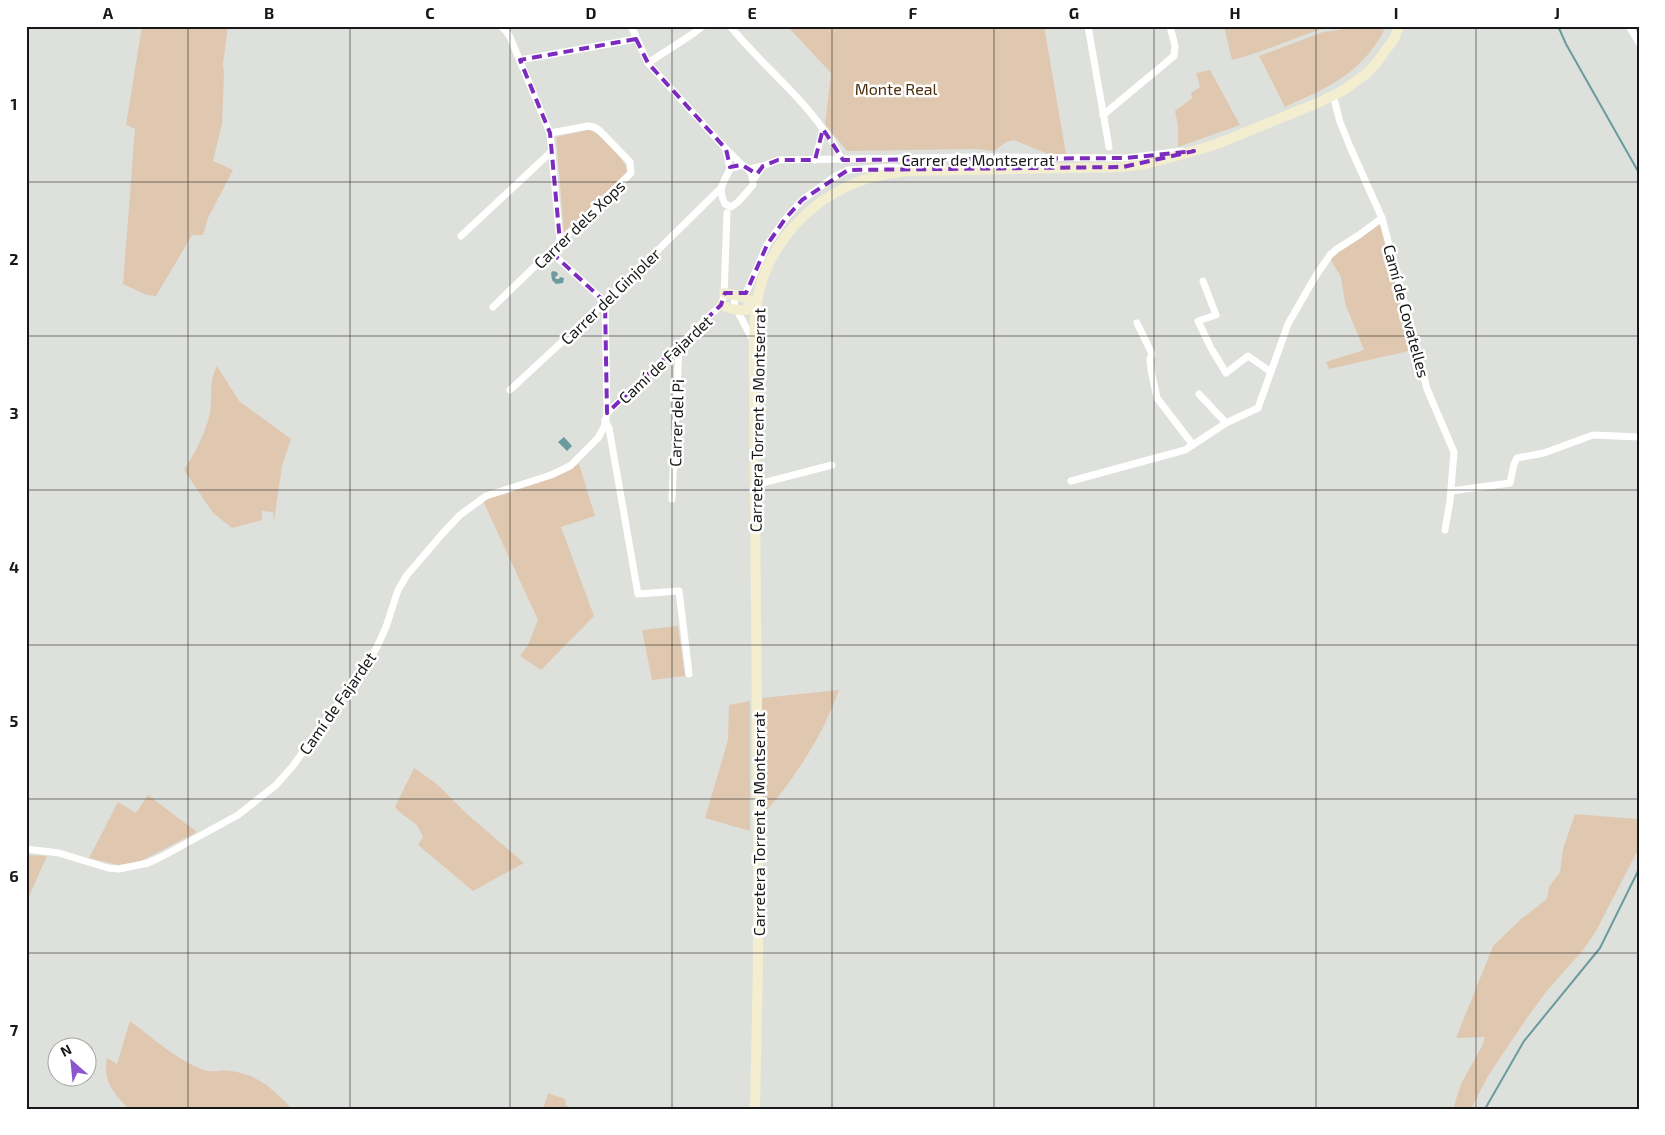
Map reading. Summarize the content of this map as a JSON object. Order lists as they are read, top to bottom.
{
  "streets": {
    "main road": ["Carretera Torrent a Montserrat"],
    "street": [
      "Carrer de Montserrat",
      "Carrer dels Xops",
      "Carrer del Ginjoler",
      "Camí de Covatelles",
      "Camí de Fajardet",
      "Carrer del Pi"
    ]
  },
  "crossings": [
    ["Carrer de Montserrat", "Carrer del Ginjoler"],
    ["Carrer de Montserrat", "Carretera Torrent a Montserrat"],
    ["Camí de Covatelles", "Carretera Torrent a Montserrat"],
    ["Camí de Fajardet", "Carrer del Pi"]
  ],
  "parks": ["Monte Real"],
  "north": "top left",
  "grid": {
    "columns": [
      "A",
      "B",
      "C",
      "D",
      "E",
      "F",
      "G",
      "H",
      "I",
      "J"
    ],
    "rows": [
      "1",
      "2",
      "3",
      "4",
      "5",
      "6",
      "7"
    ]
  }
}
